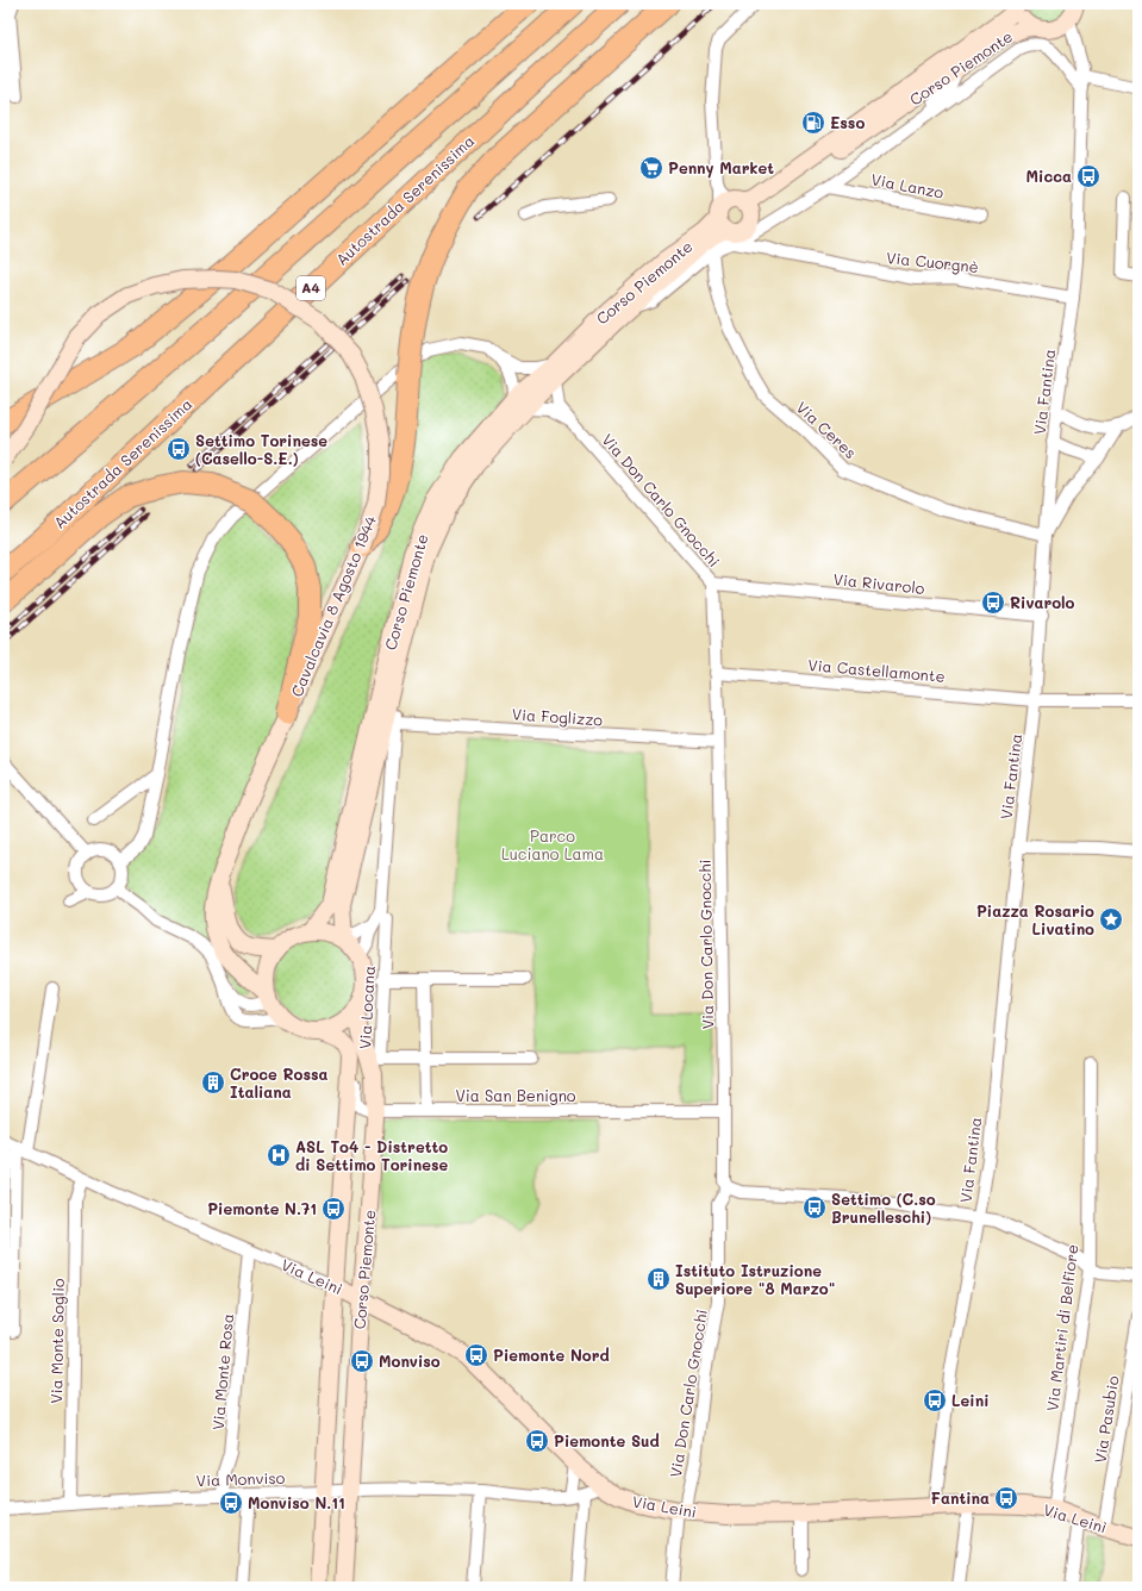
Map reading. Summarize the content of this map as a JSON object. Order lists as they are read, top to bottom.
{
  "streets": {
    "highway": ["Autostrada Serenissima", "A4"],
    "main road": ["Corso Piemonte", "Cavalcavia 8 Agosto 1944", "Via Leinì"],
    "street": [
      "Via Lanzo",
      "Via Cuorgnè",
      "Via Fantina",
      "Via Ceres",
      "Via Don Carlo Gnocchi",
      "Via Rivarolo",
      "Via Castellamonte",
      "Via Foglizzo",
      "Via Locana",
      "Via San Benigno",
      "Via Martiri di Belfiore",
      "Via Monte Soglio",
      "Via Monte Rosa",
      "Via Pasubio",
      "Via Monviso"
    ]
  },
  "crossings": [
    ["Corso Piemonte", "Via Lanzo"],
    ["Corso Piemonte", "Via Cuorgnè"],
    ["Corso Piemonte", "Via Fantina"],
    ["Corso Piemonte", "Via Ceres"],
    ["Corso Piemonte", "Via Don Carlo Gnocchi"],
    ["Corso Piemonte", "Cavalcavia 8 Agosto 1944"],
    ["Corso Piemonte", "Via San Benigno"],
    ["Corso Piemonte", "Via Leinì"],
    ["Corso Piemonte", "Via Monviso"],
    ["Via Cuorgnè", "Via Fantina"],
    ["Via Fantina", "Via Ceres"],
    ["Via Fantina", "Via Rivarolo"],
    ["Via Fantina", "Via Castellamonte"],
    ["Via Fantina", "Via Leinì"],
    ["Via Don Carlo Gnocchi", "Via Rivarolo"],
    ["Via Don Carlo Gnocchi", "Via Castellamonte"],
    ["Via Don Carlo Gnocchi", "Via Foglizzo"],
    ["Via Don Carlo Gnocchi", "Via San Benigno"],
    ["Via Don Carlo Gnocchi", "Via Leinì"],
    ["Via Leinì", "Via Martiri di Belfiore"],
    ["Via Leinì", "Via Monte Soglio"],
    ["Via Leinì", "Via Monte Rosa"],
    ["Via Leinì", "Via Pasubio"],
    ["Via Leinì", "Via Monviso"],
    ["Via Monte Soglio", "Via Monviso"],
    ["Via Monte Rosa", "Via Monviso"]
  ],
  "parks": ["Parco Luciano Lama"],
  "places": {
    "fuel station": ["Esso"],
    "supermarket": ["Penny Market"],
    "bus stop": [
      "Micca",
      "Settimo Torinese (Casello-S.E.)",
      "Rivarolo",
      "Settimo (C.so Brunelleschi)",
      "Piemonte N.71",
      "Piemonte Nord",
      "Monviso",
      "Leini",
      "Piemonte Sud",
      "Fantina",
      "Monviso N.11"
    ],
    "place": ["Piazza Rosario Livatino"],
    "building": ["Croce Rossa Italiana", "Istituto Istruzione Superiore \"8 Marzo\""],
    "hospital": ["ASL To4 - Distretto di Settimo Torinese"]
  }
}
